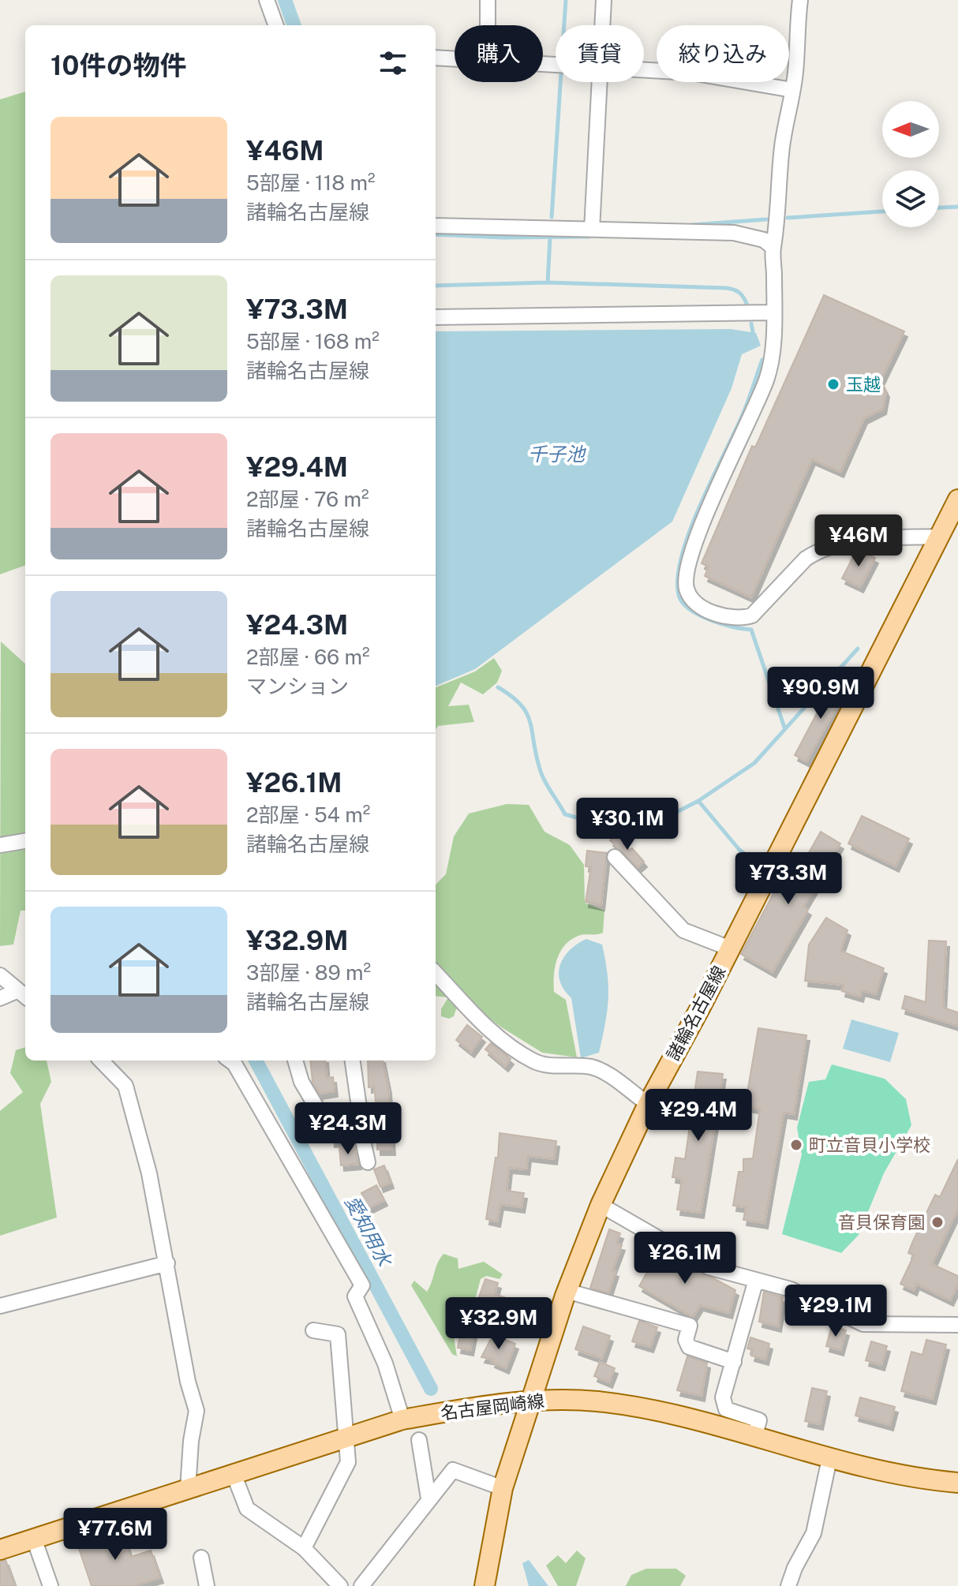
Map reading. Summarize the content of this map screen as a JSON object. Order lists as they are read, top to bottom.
{
  "streets": {
    "main road": ["諸輪名古屋線", "名古屋岡崎線"]
  },
  "crossings": [
    ["諸輪名古屋線", "名古屋岡崎線"]
  ],
  "water": ["千子池", "愛知用水"],
  "places": ["玉越", "町立音貝小学校", "音貝保育園"],
  "north": "left",
  "page": {
    "chip": ["購入", "賃貸", "絞り込み"],
    "heading": "10件の物件",
    "list": [
      {
        "name": "¥46M",
        "note": "5部屋 · 118 m² · 諸輪名古屋線"
      },
      {
        "name": "¥73.3M",
        "note": "5部屋 · 168 m² · 諸輪名古屋線"
      },
      {
        "name": "¥29.4M",
        "note": "2部屋 · 76 m² · 諸輪名古屋線"
      },
      {
        "name": "¥24.3M",
        "note": "2部屋 · 66 m² · マンション"
      },
      {
        "name": "¥26.1M",
        "note": "2部屋 · 54 m² · 諸輪名古屋線"
      },
      {
        "name": "¥32.9M",
        "note": "3部屋 · 89 m² · 諸輪名古屋線"
      }
    ],
    "price": [
      "¥46M",
      "¥90.9M",
      "¥30.1M",
      "¥73.3M",
      "¥29.4M",
      "¥24.3M",
      "¥26.1M",
      "¥29.1M",
      "¥32.9M",
      "¥77.6M"
    ]
  }
}
